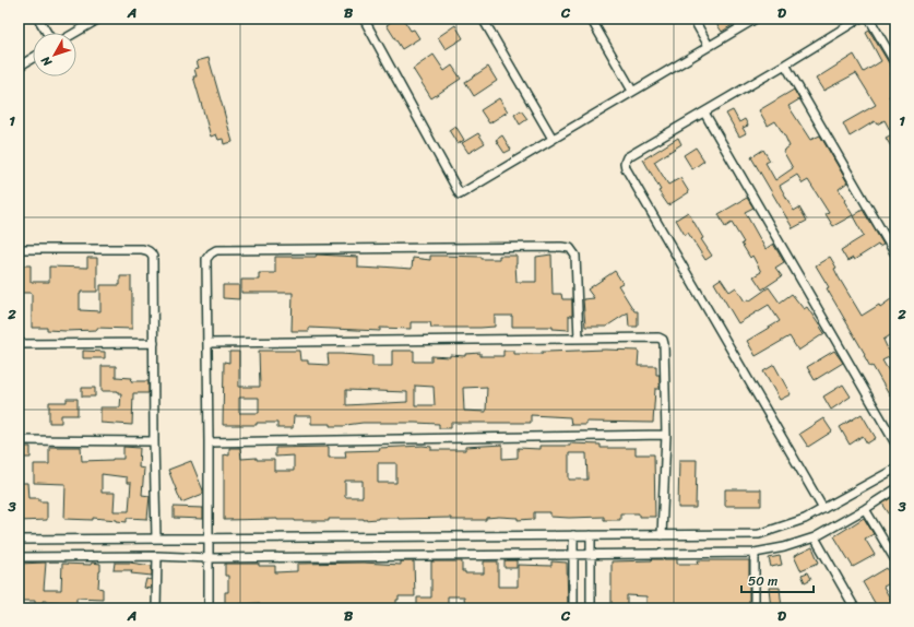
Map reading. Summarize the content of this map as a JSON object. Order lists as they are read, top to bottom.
{
  "scale_bar": "50 m",
  "north": "bottom left",
  "grid": {
    "columns": [
      "A",
      "B",
      "C",
      "D"
    ],
    "rows": ["1", "2", "3"]
  }
}
